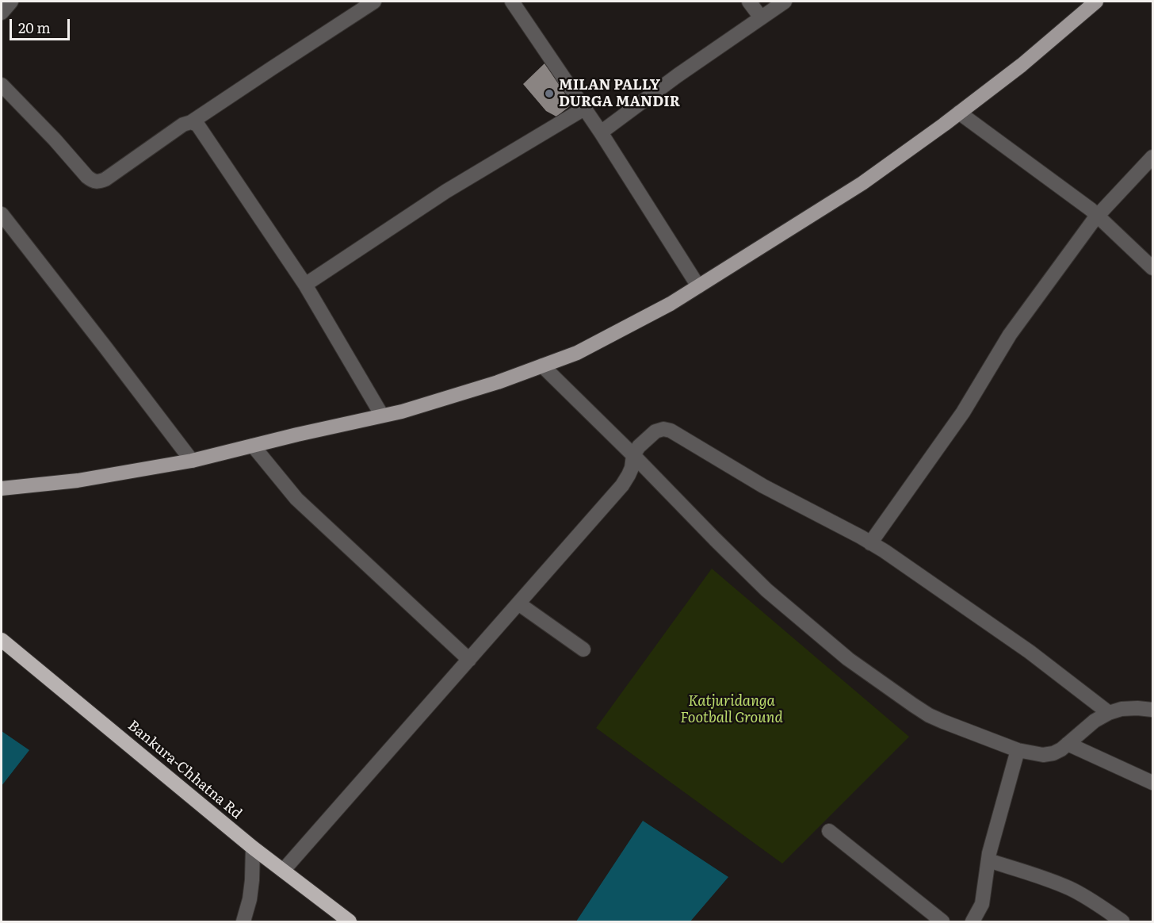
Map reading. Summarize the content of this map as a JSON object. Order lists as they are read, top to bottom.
{
  "streets": {
    "highway": ["Bankura-Chhatna Rd"]
  },
  "parks": ["Katjuridanga Football Ground"],
  "places": ["MILAN PALLY DURGA MANDIR"],
  "scale_bar": "20 m"
}
